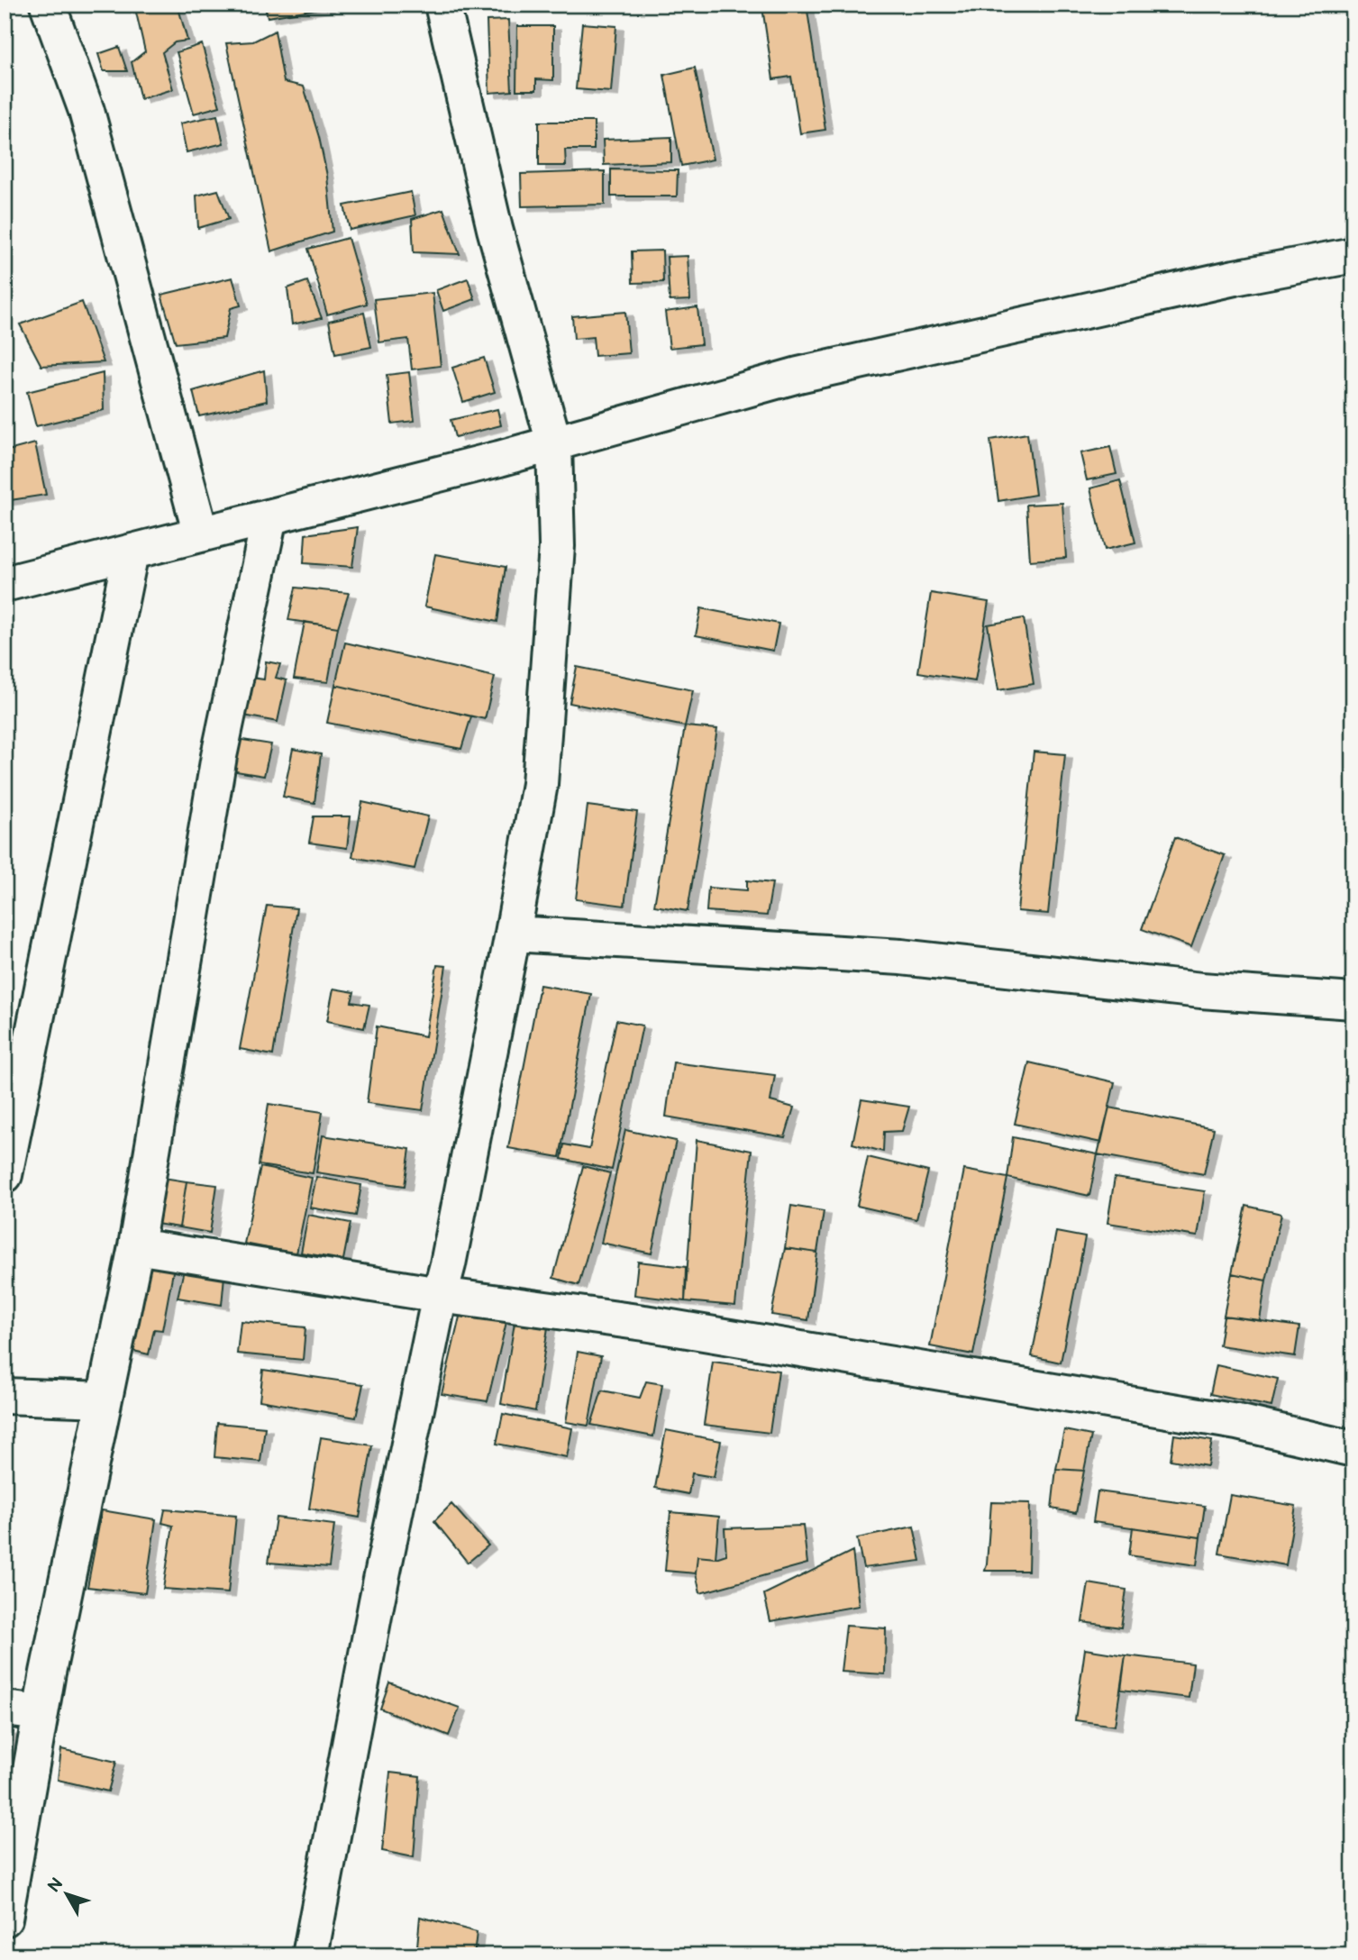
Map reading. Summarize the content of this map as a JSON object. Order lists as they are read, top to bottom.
{
  "north": "top left"
}
